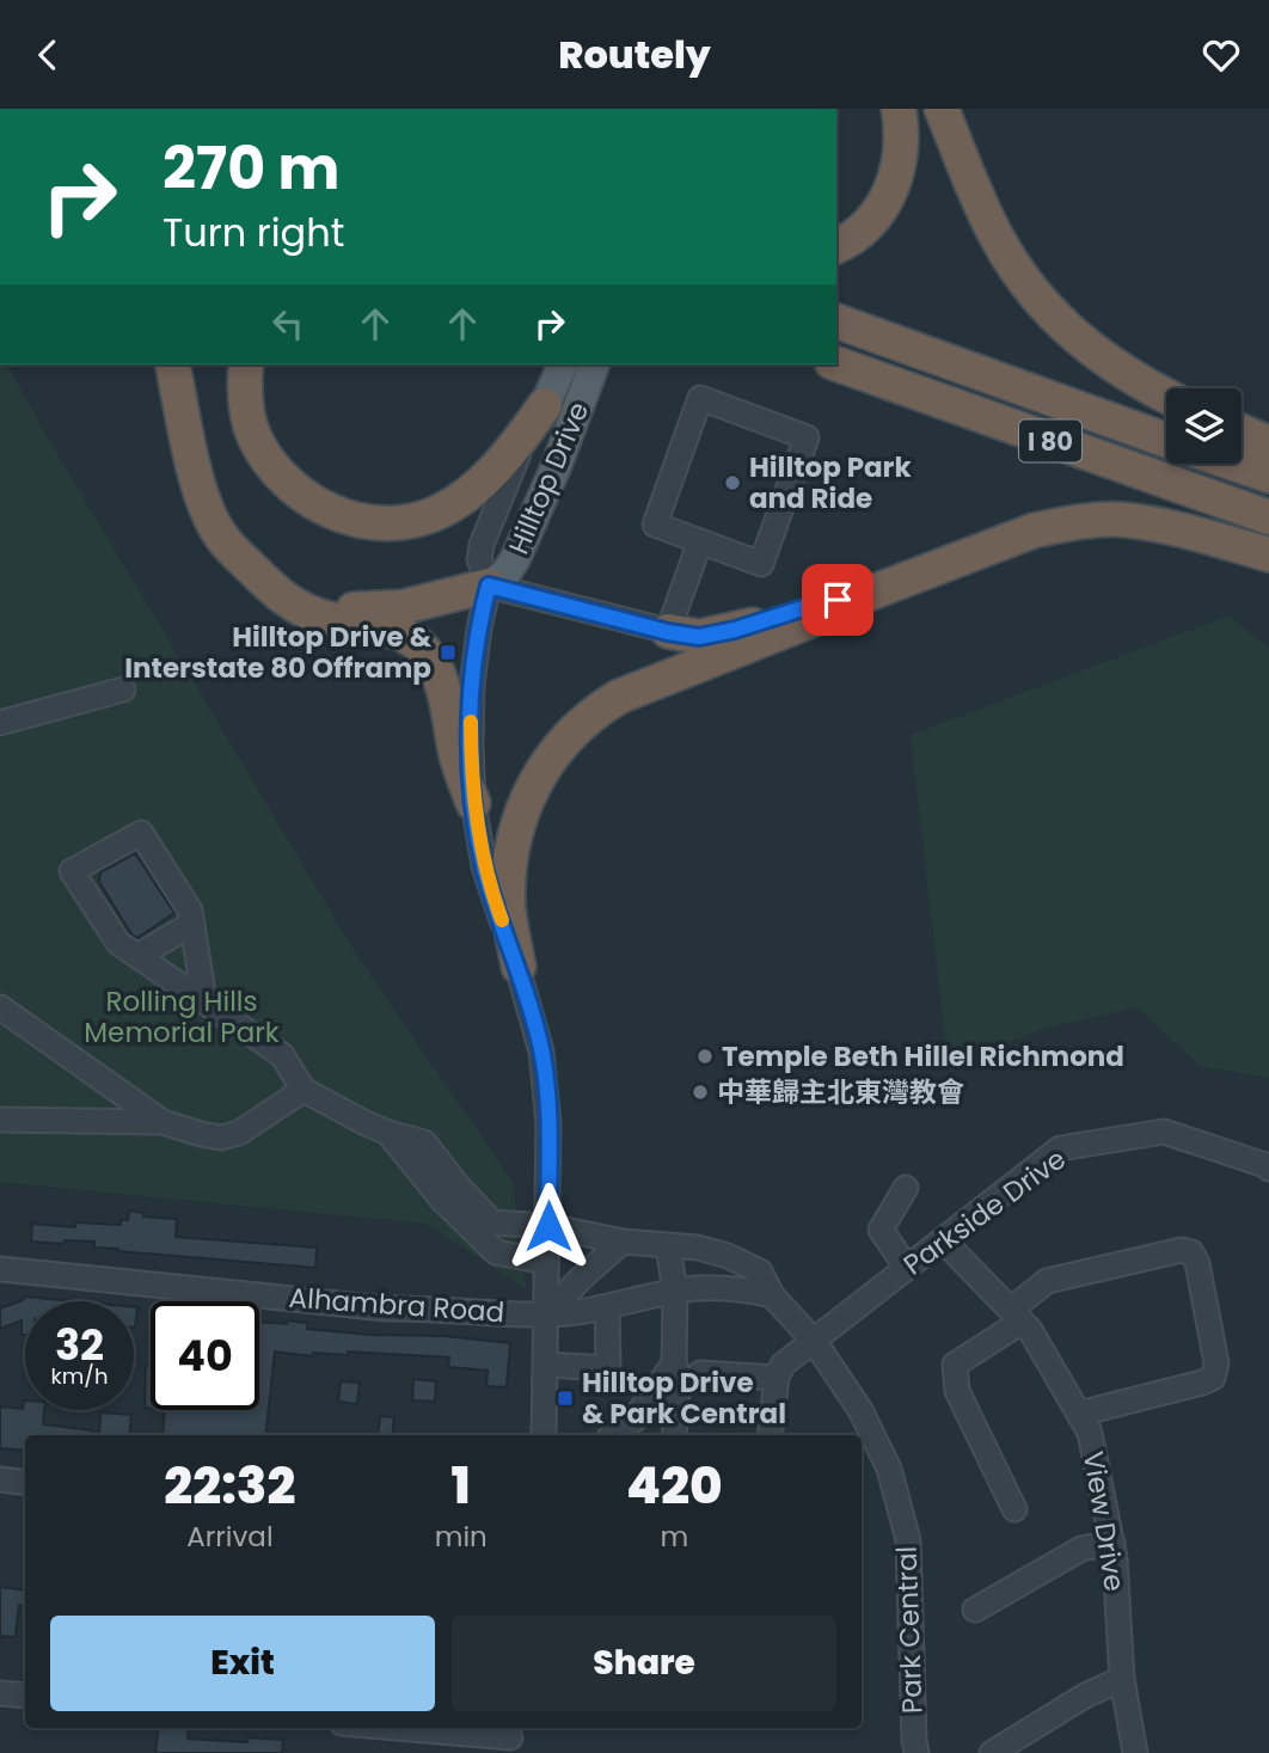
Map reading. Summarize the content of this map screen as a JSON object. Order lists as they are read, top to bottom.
{
  "streets": {
    "highway": ["I 80"],
    "main road": ["Hilltop Drive"],
    "street": [
      "Parkside Drive",
      "Alhambra Road",
      "View Drive",
      "Park Central"
    ]
  },
  "crossings": [
    ["Hilltop Drive", "Alhambra Road"],
    ["Hilltop Drive", "Park Central"],
    ["Parkside Drive", "View Drive"],
    ["Parkside Drive", "Park Central"]
  ],
  "parks": ["Rolling Hills Memorial Park"],
  "places": {
    "other": ["Hilltop Park and Ride", "Temple Beth Hillel Richmond", "中華歸主北東灣教會"],
    "transit": ["Hilltop Drive & Interstate 80 Offramp", "Hilltop Drive & Park Central"]
  },
  "page": {
    "header": "Routely",
    "turn": ["270 m", "Turn right"],
    "speed": "32 km/h",
    "limit": "40",
    "eta": [
      "22:32",
      "Arrival",
      "1",
      "min",
      "420",
      "m"
    ],
    "buttons": ["Exit", "Share"]
  }
}
